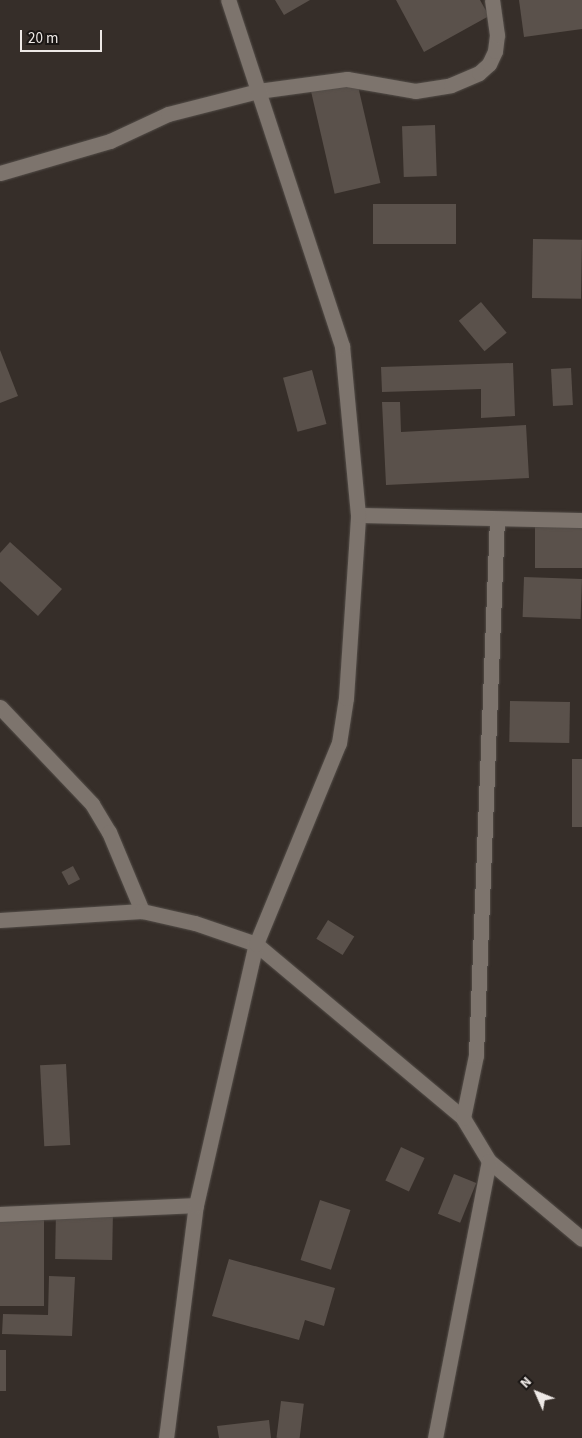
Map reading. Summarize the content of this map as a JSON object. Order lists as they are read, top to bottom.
{
  "scale_bar": "20 m",
  "north": "top left"
}
